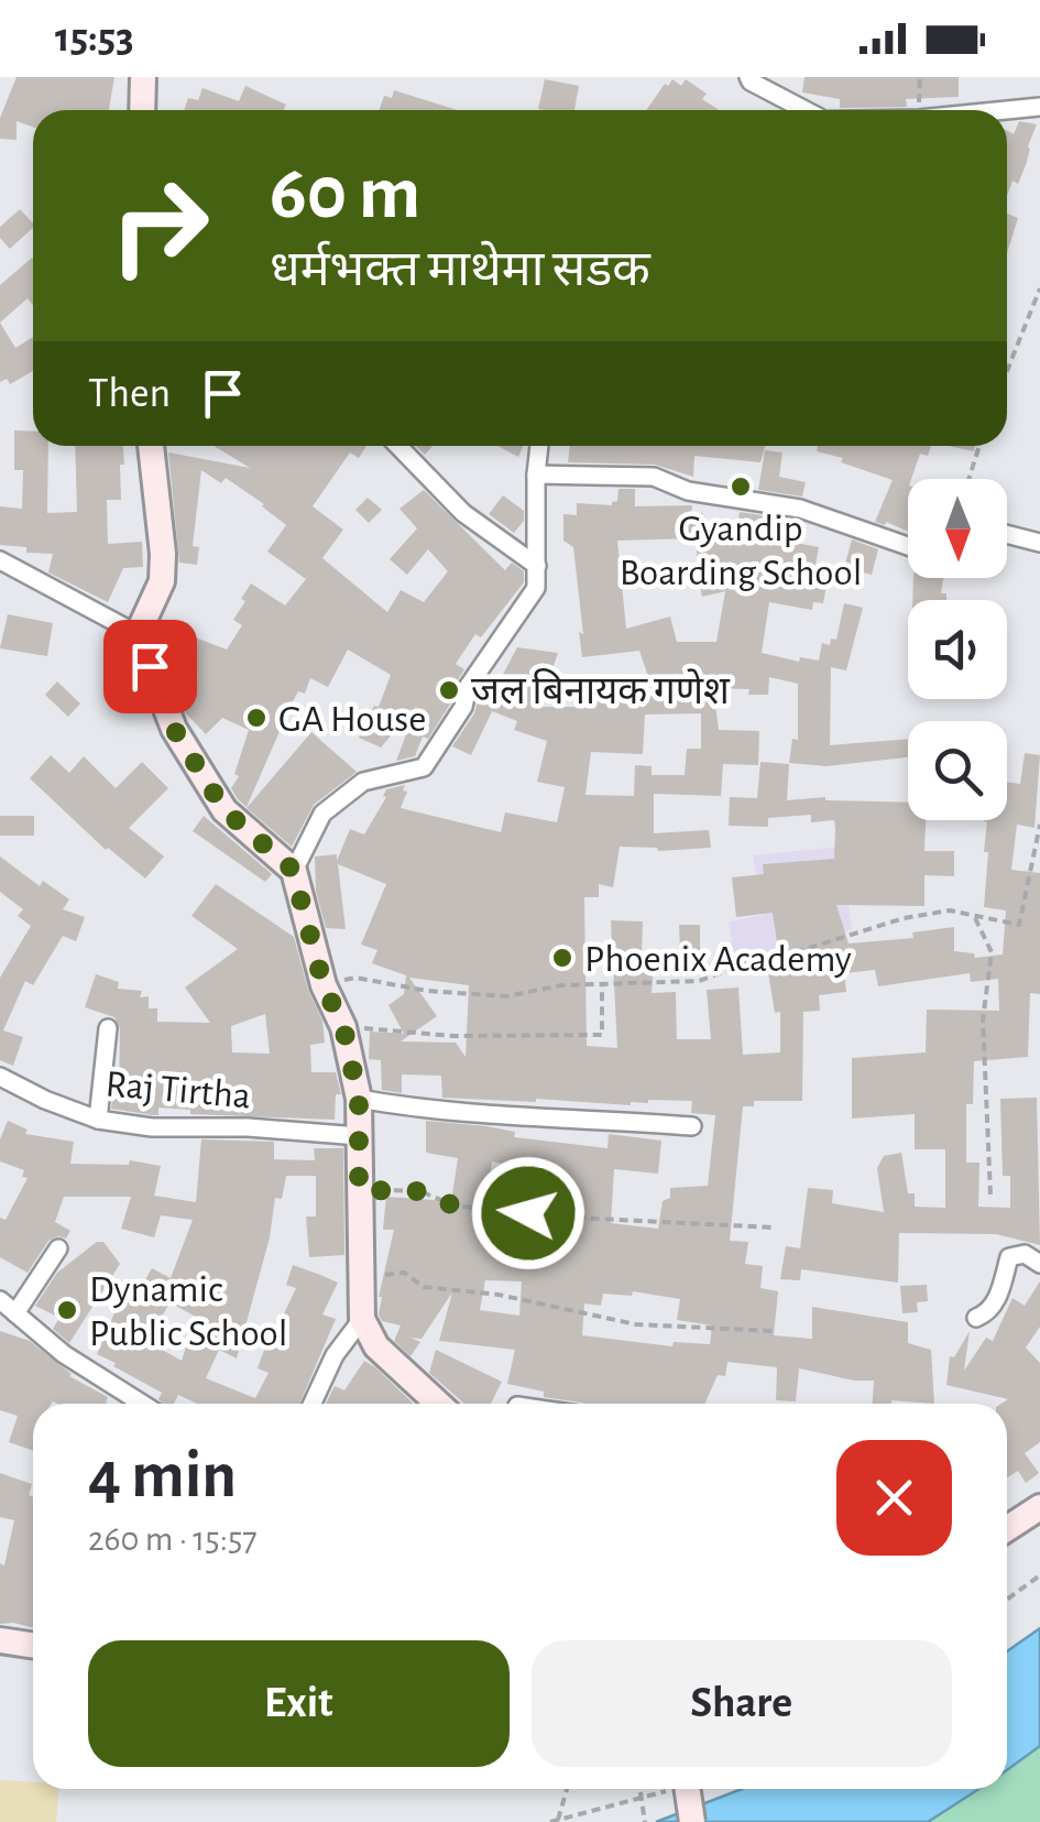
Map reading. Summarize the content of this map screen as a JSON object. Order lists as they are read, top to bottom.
{
  "streets": {
    "street": ["Raj Tirtha"]
  },
  "places": [
    "Gyandip Boarding School",
    "जल बिनायक गणेश",
    "GA House",
    "Phoenix Academy",
    "Dynamic Public School"
  ],
  "north": "bottom",
  "page": {
    "status": "15:53",
    "turn": ["60 m", "धर्मभक्त माथेमा सडक"],
    "then": "Then",
    "heading": ["4 min", "260 m · 15:57"],
    "buttons": ["Exit", "Share"]
  }
}
